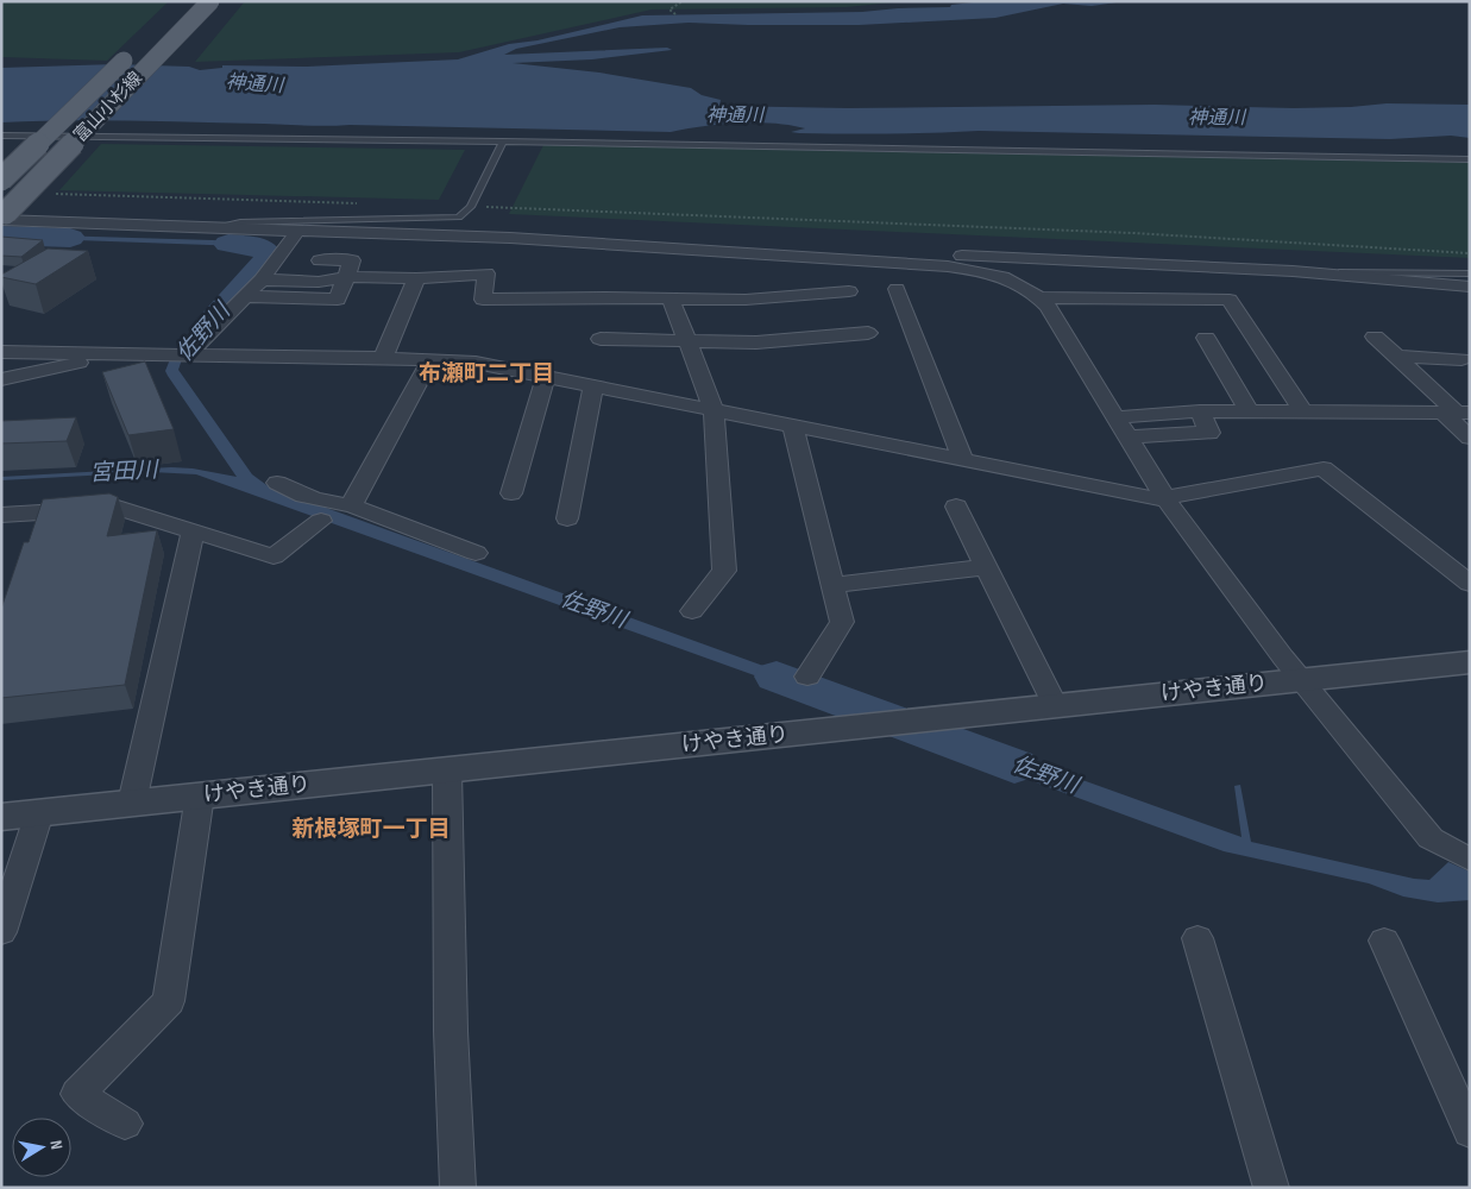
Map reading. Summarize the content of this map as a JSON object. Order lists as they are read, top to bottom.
{
  "streets": {
    "main road": ["富山小杉線"],
    "street": ["けやき通り"]
  },
  "districts": ["布瀬町二丁目", "新根塚町一丁目"],
  "water": ["神通川", "佐野川", "宮田川"],
  "north": "right"
}
